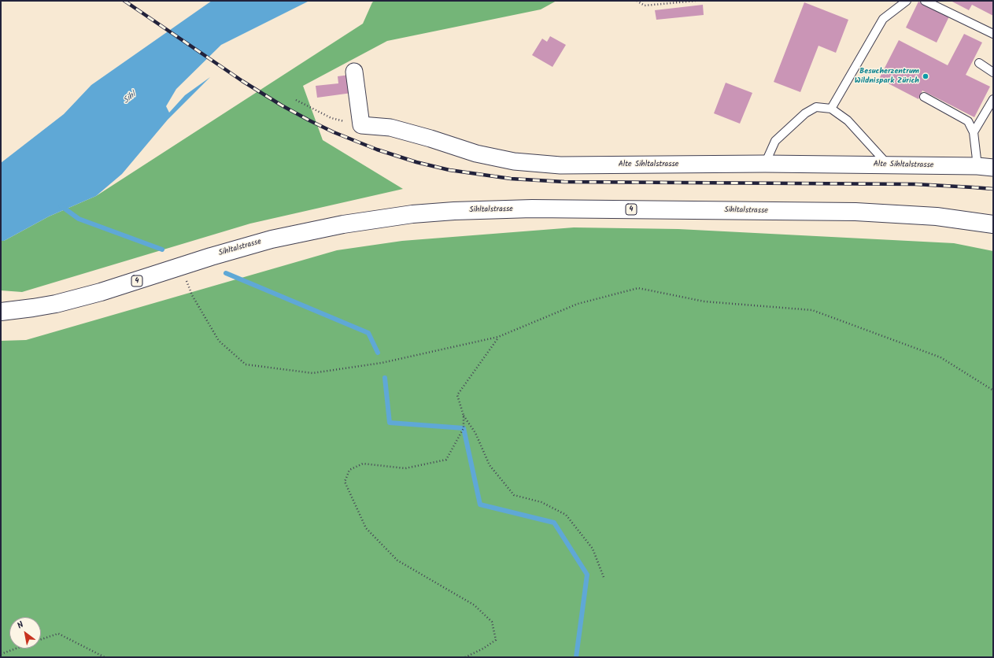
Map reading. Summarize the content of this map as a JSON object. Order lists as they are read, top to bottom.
{
  "streets": {
    "main road": ["4", "Sihltalstrasse"],
    "street": ["Alte Sihltalstrasse"]
  },
  "water": ["Sihl"],
  "places": ["Besucherzentrum Wildnispark Zürich"],
  "north": "top left"
}
